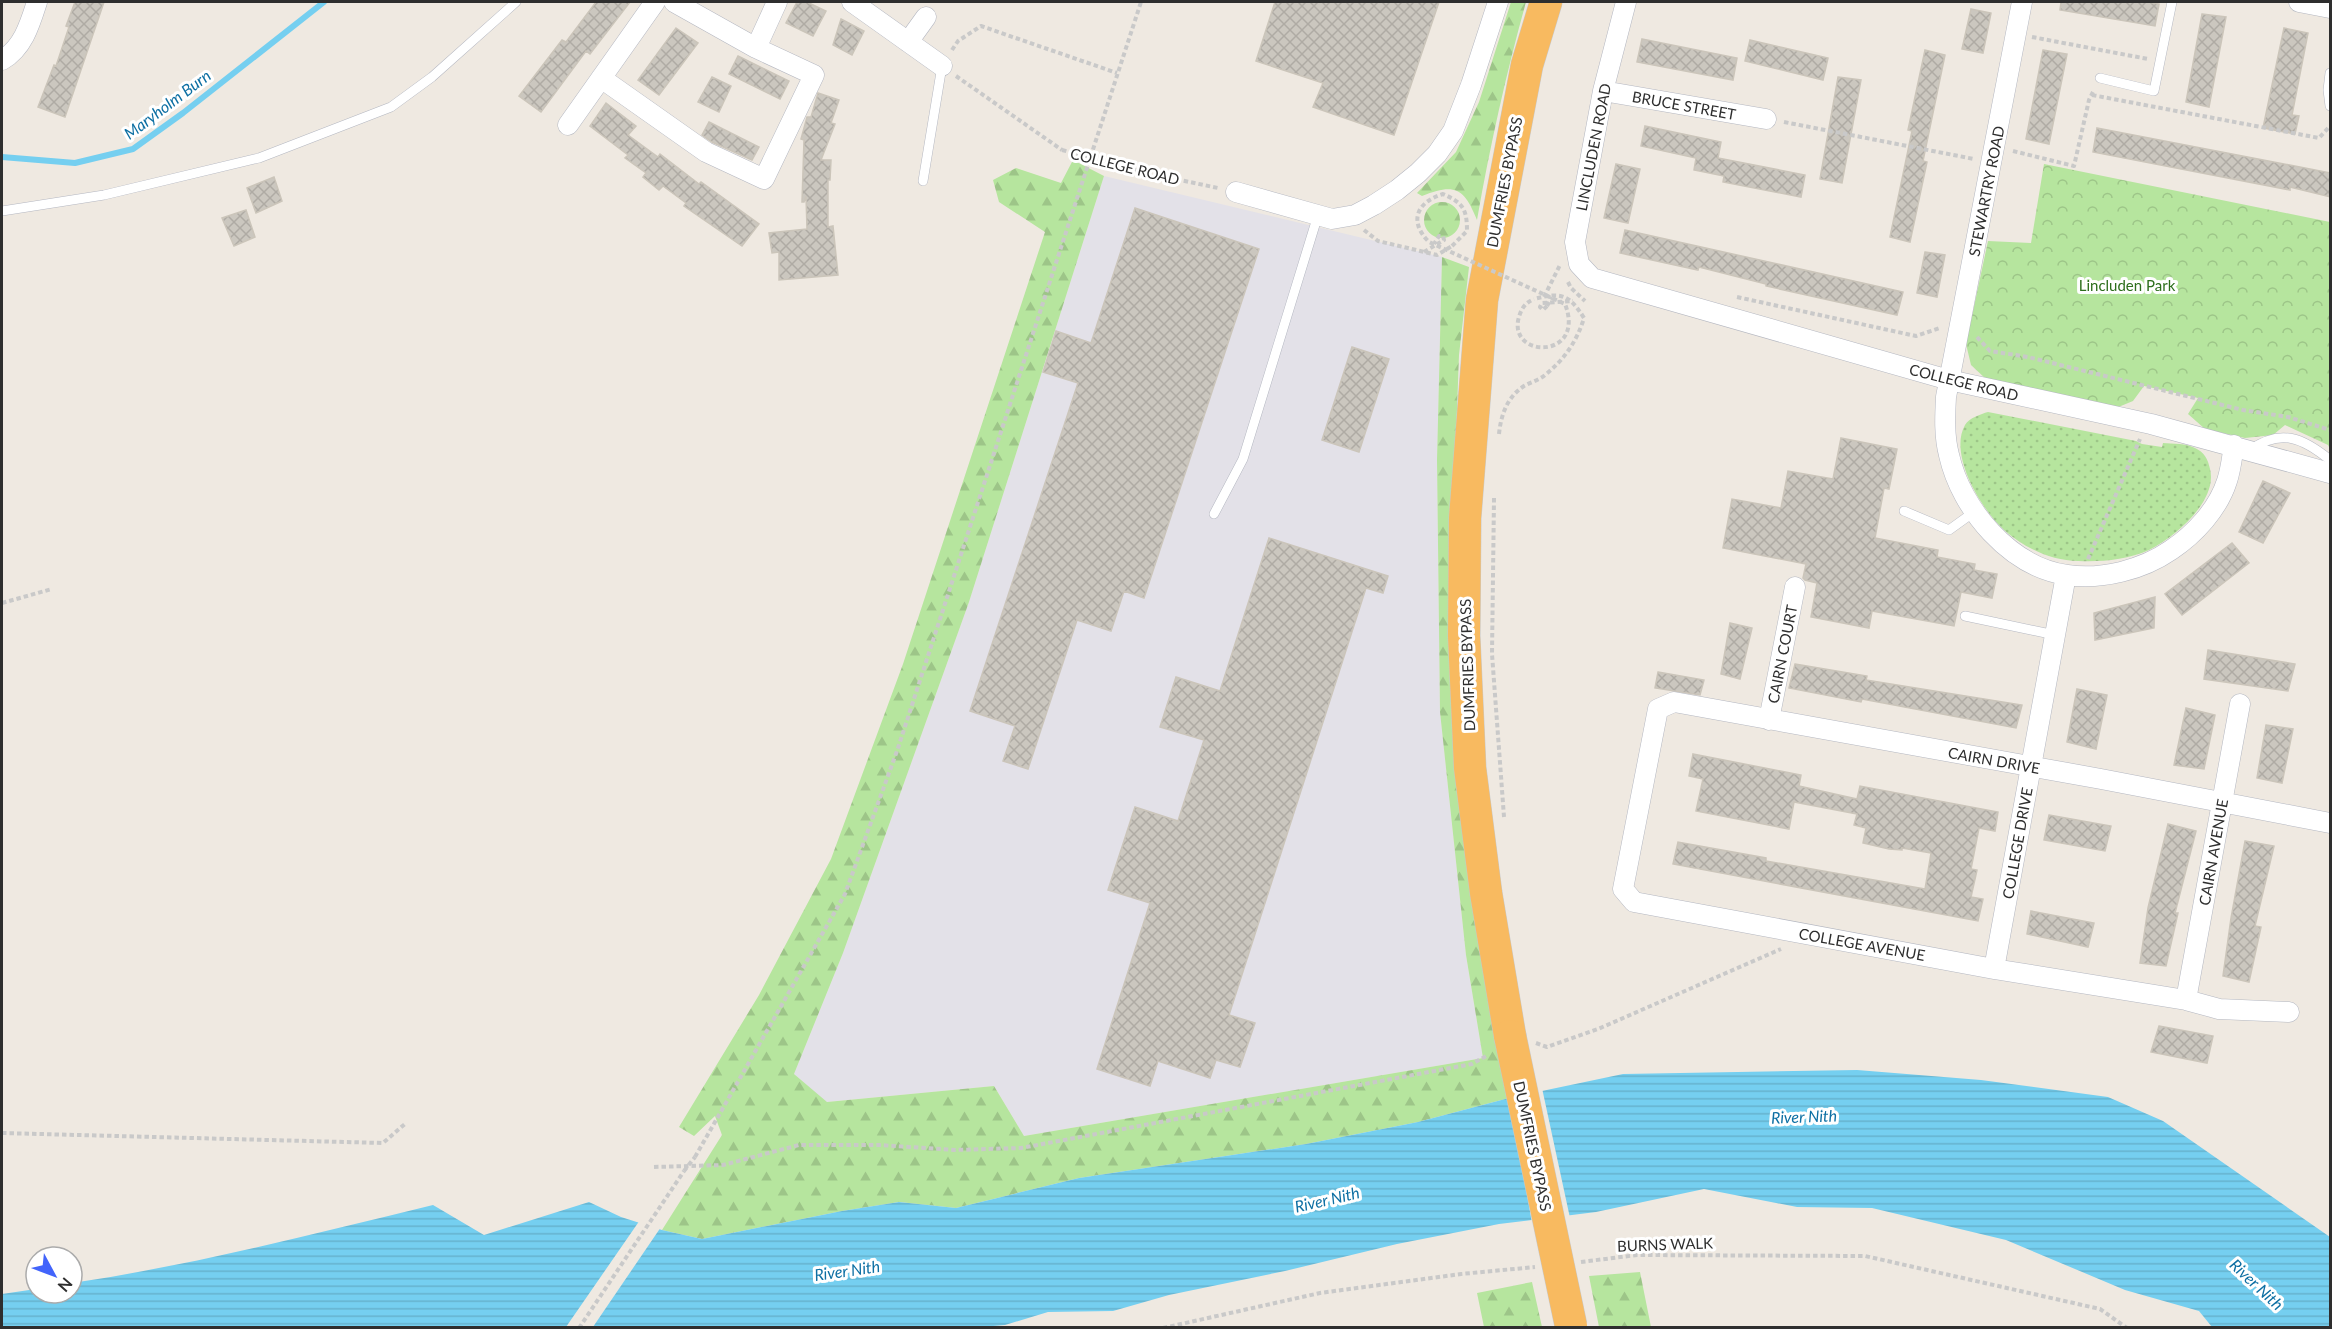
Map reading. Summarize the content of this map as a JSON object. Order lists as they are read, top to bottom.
{
  "streets": {
    "highway": ["DUMFRIES BYPASS"],
    "street": [
      "BRUCE STREET",
      "LINCLUDEN ROAD",
      "COLLEGE ROAD",
      "STEWARTRY ROAD",
      "CAIRN COURT",
      "CAIRN DRIVE",
      "COLLEGE DRIVE",
      "CAIRN AVENUE",
      "COLLEGE AVENUE"
    ],
    "path": ["BURNS WALK"]
  },
  "crossings": [
    ["BRUCE STREET", "LINCLUDEN ROAD"],
    ["LINCLUDEN ROAD", "COLLEGE ROAD"],
    ["COLLEGE ROAD", "STEWARTRY ROAD"],
    ["CAIRN COURT", "CAIRN DRIVE"],
    ["CAIRN DRIVE", "COLLEGE DRIVE"],
    ["CAIRN DRIVE", "CAIRN AVENUE"],
    ["CAIRN DRIVE", "COLLEGE AVENUE"],
    ["COLLEGE DRIVE", "COLLEGE AVENUE"],
    ["CAIRN AVENUE", "COLLEGE AVENUE"]
  ],
  "water": ["Maryholm Burn", "River Nith"],
  "parks": ["Lincluden Park"],
  "north": "bottom right"
}
